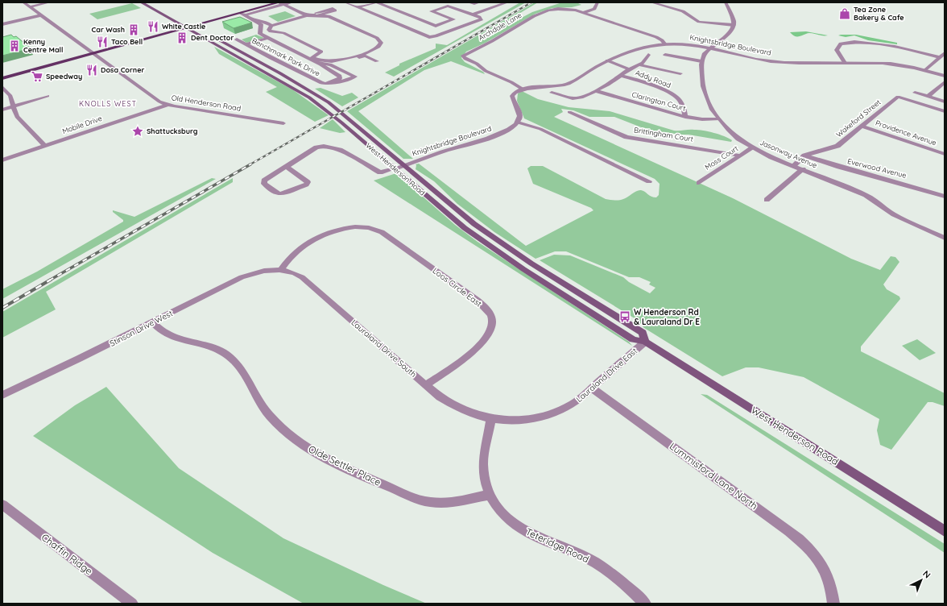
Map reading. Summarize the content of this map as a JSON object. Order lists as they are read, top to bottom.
{
  "streets": {
    "main road": ["West Henderson Road"],
    "street": [
      "Archdale Lane",
      "Knightsbridge Boulevard",
      "Benchmark Park Drive",
      "Addy Road",
      "Clarington Court",
      "Old Henderson Road",
      "Wakeford Street",
      "Mobile Drive",
      "Providence Avenue",
      "Brittingham Court",
      "Jasonway Avenue",
      "Moss Court",
      "Everwood Avenue",
      "Loos Circle East",
      "Stinson Drive West",
      "Lauraland Drive South",
      "Lauraland Drive East",
      "Olde Settler Place",
      "Lummisford Lane North",
      "Teteridge Road",
      "Chaffin Ridge"
    ]
  },
  "crossings": [
    ["Archdale Lane", "Knightsbridge Boulevard"],
    ["Knightsbridge Boulevard", "West Henderson Road"],
    ["Addy Road", "Clarington Court"],
    ["Clarington Court", "Jasonway Avenue"],
    ["Old Henderson Road", "Mobile Drive"],
    ["Wakeford Street", "Providence Avenue"],
    ["Wakeford Street", "Jasonway Avenue"],
    ["Wakeford Street", "Everwood Avenue"],
    ["Brittingham Court", "Moss Court"],
    ["Jasonway Avenue", "Moss Court"],
    ["West Henderson Road", "Lauraland Drive East"],
    ["Loos Circle East", "Stinson Drive West"],
    ["Loos Circle East", "Lauraland Drive South"],
    ["Stinson Drive West", "Lauraland Drive South"],
    ["Stinson Drive West", "Olde Settler Place"],
    ["Lauraland Drive South", "Lauraland Drive East"],
    ["Lauraland Drive South", "Teteridge Road"],
    ["Lauraland Drive East", "Lummisford Lane North"],
    ["Lauraland Drive East", "Teteridge Road"],
    ["Olde Settler Place", "Teteridge Road"]
  ],
  "districts": ["KNOLLS WEST"],
  "places": {
    "shop": ["Tea Zone Bakery & Cafe"],
    "restaurant": ["White Castle", "Taco Bell", "Dosa Corner"],
    "building": ["Car Wash", "Dent Doctor", "Kenny Centre Mall"],
    "supermarket": ["Speedway"],
    "place": ["Shattucksburg"],
    "bus stop": ["W Henderson Rd & Lauraland Dr E"]
  },
  "north": "top right"
}
